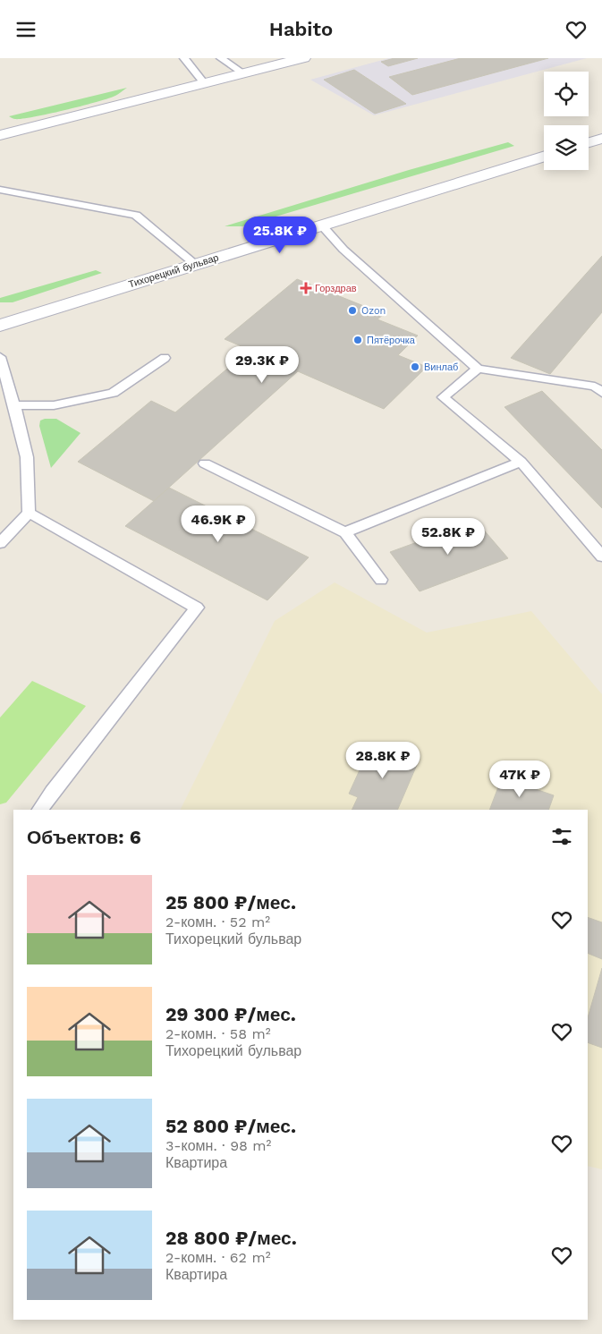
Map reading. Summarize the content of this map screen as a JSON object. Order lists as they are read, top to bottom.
{
  "streets": {
    "street": ["Тихорецкий бульвар"]
  },
  "places": {
    "health": ["Горздрав"],
    "other": ["Ozon", "Пятёрочка", "Винлаб"]
  },
  "page": {
    "header": "Habito",
    "price": [
      "25.8K ₽",
      "29.3K ₽",
      "46.9K ₽",
      "52.8K ₽",
      "28.8K ₽",
      "47K ₽"
    ],
    "heading": "Объектов: 6",
    "list": [
      {
        "name": "25 800 ₽/мес.",
        "note": "2-комн. · 52 m² · Тихорецкий бульвар"
      },
      {
        "name": "29 300 ₽/мес.",
        "note": "2-комн. · 58 m² · Тихорецкий бульвар"
      },
      {
        "name": "52 800 ₽/мес.",
        "note": "3-комн. · 98 m² · Квартира"
      },
      {
        "name": "28 800 ₽/мес.",
        "note": "2-комн. · 62 m² · Квартира"
      }
    ]
  }
}
